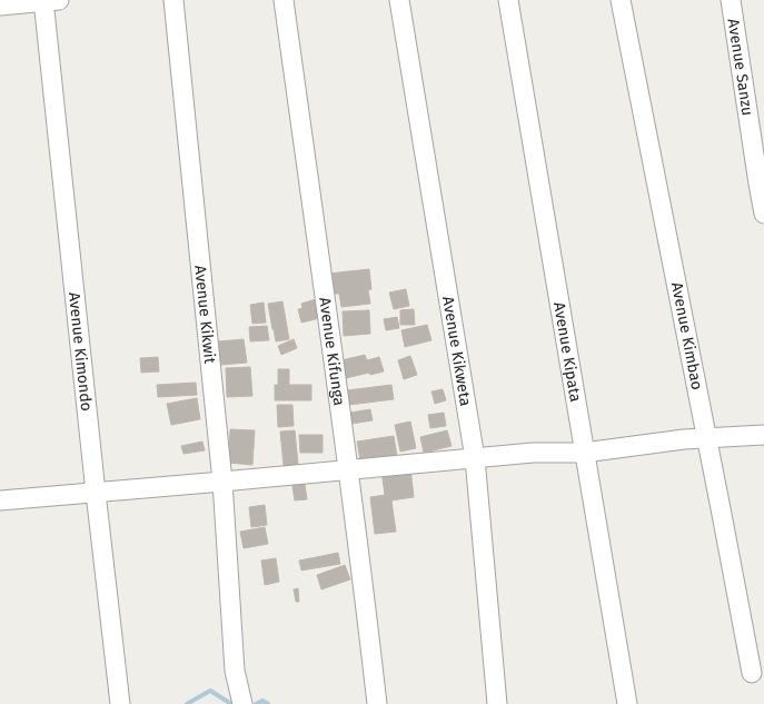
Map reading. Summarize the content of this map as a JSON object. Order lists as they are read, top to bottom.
{
  "streets": {
    "street": [
      "Avenue Sanzu",
      "Avenue Kikwit",
      "Avenue Kimbao",
      "Avenue Kikweta",
      "Avenue Kifunga",
      "Avenue Kimondo",
      "Avenue Kipata"
    ]
  }
}
